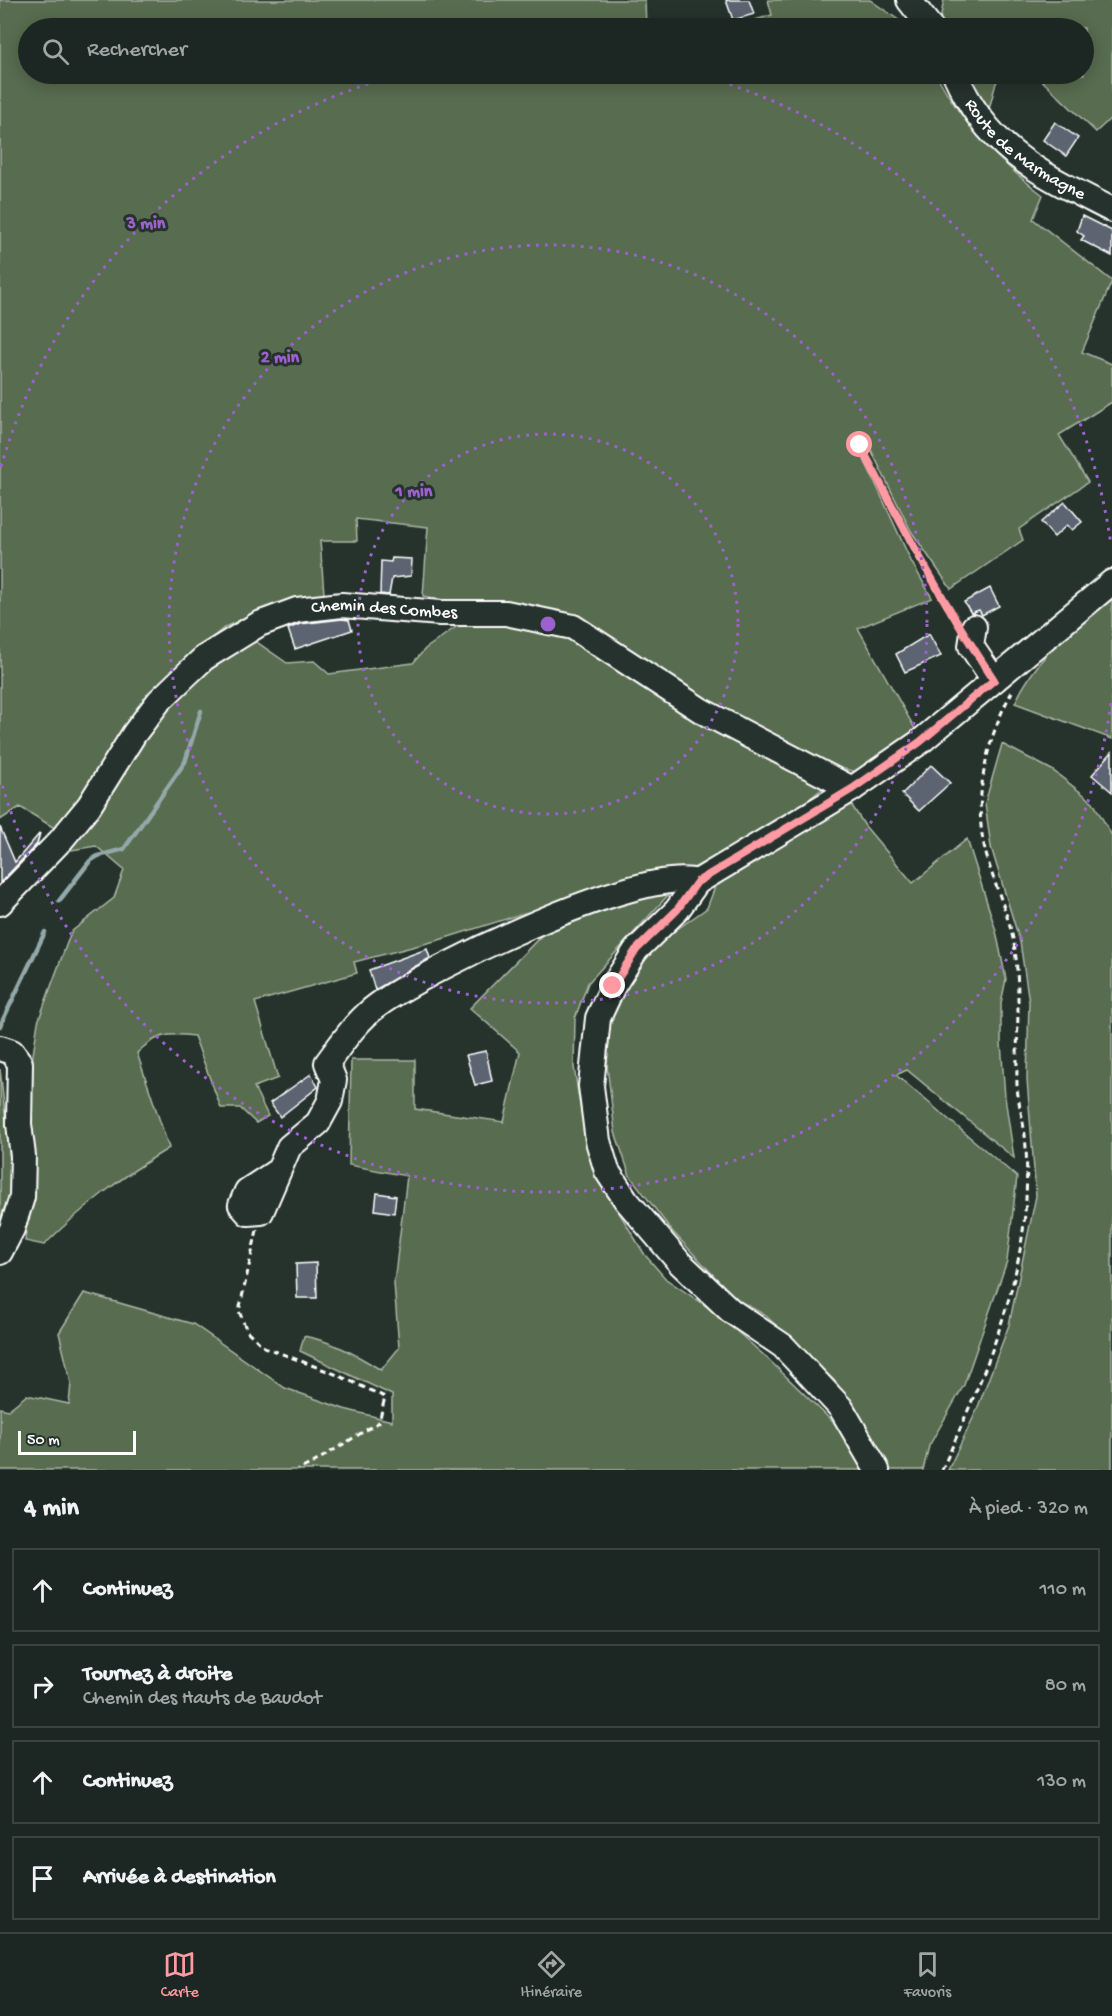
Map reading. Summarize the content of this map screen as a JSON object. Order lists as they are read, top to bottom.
{
  "streets": {
    "street": ["Route de Marmagne", "Chemin des Combes"]
  },
  "scale_bar": "50 m",
  "page": {
    "search": "Rechercher",
    "scale": "50 m",
    "heading": ["4 min", "À pied · 320 m"],
    "list": [
      ["Continuez", "110 m"],
      ["Tournez à droite", "Chemin des Hauts de Baudot", "80 m"],
      ["Continuez", "130 m"],
      "Arrivée à destination"
    ],
    "nav": ["Carte", "Itinéraire", "Favoris"]
  },
  "rings": ["3 min", "2 min", "1 min"]
}
